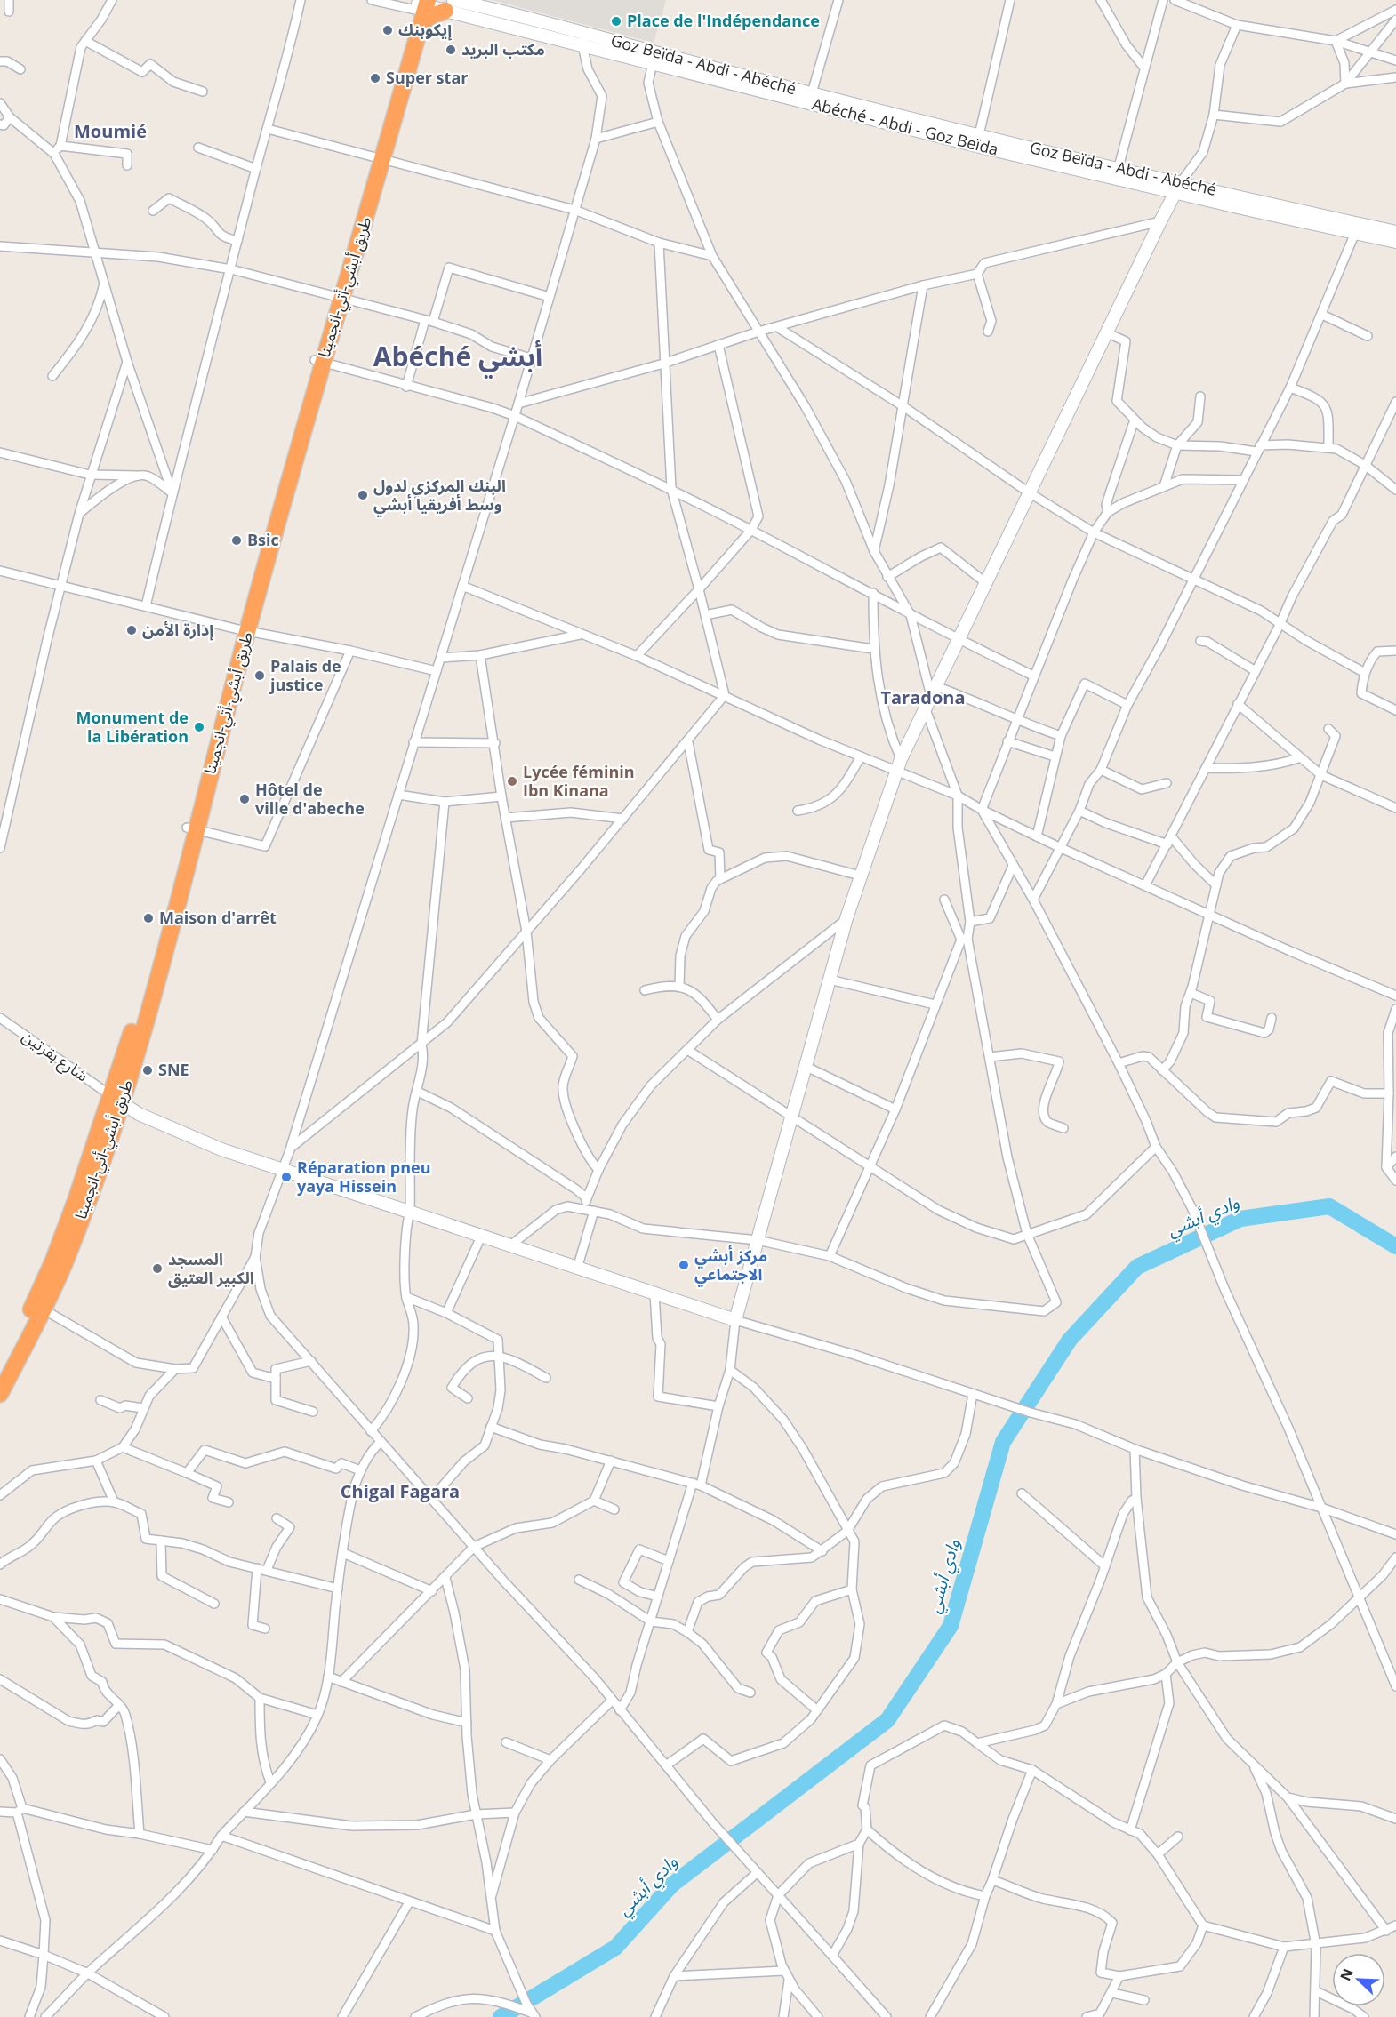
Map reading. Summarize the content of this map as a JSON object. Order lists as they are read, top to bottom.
{
  "streets": {
    "highway": ["طريق أبشي-أتي-انجمينا"],
    "street": ["Goz Beïda - Abdi - Abéché", "Abéché - Abdi - Goz Beïda", "شارع بقرتين"]
  },
  "crossings": [
    ["Goz Beïda - Abdi - Abéché", "Abéché - Abdi - Goz Beïda"],
    ["طريق أبشي-أتي-انجمينا", "شارع بقرتين"]
  ],
  "districts": [
    "Moumié",
    "Abéché أبشي",
    "Taradona",
    "Chigal Fagara"
  ],
  "water": ["وادي أبشي"],
  "places": [
    "Place de l'Indépendance",
    "إيكوبنك",
    "مكتب البريد",
    "Super star",
    "البنك المركزي لدول وسط أفريقيا أبشي",
    "Bsic",
    "إدارة الأمن",
    "Palais de justice",
    "Monument de la Libération",
    "Lycée féminin Ibn Kinana",
    "Hôtel de ville d'abeche",
    "Maison d'arrêt",
    "SNE",
    "Réparation pneu yaya Hissein",
    "مركز أبشي الاجتماعي",
    "المسجد الكبير العتيق"
  ],
  "north": "top left"
}
